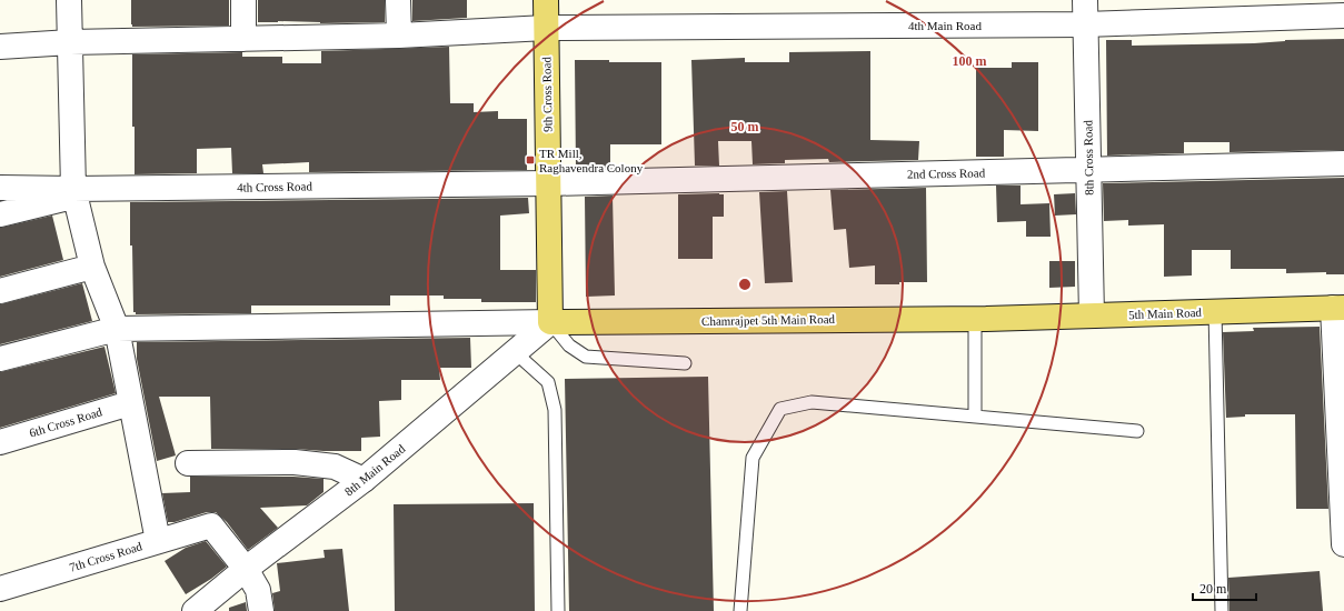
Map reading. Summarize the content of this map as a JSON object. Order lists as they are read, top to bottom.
{
  "streets": {
    "main road": ["9th Cross Road", "5th Main Road", "Chamrajpet 5th Main Road"],
    "street": [
      "4th Main Road",
      "8th Cross Road",
      "2nd Cross Road",
      "4th Cross Road",
      "6th Cross Road",
      "8th Main Road",
      "7th Cross Road"
    ]
  },
  "crossings": [
    ["4th Main Road", "9th Cross Road"],
    ["4th Main Road", "8th Cross Road"],
    ["9th Cross Road", "2nd Cross Road"],
    ["9th Cross Road", "4th Cross Road"],
    ["9th Cross Road", "Chamrajpet 5th Main Road"],
    ["9th Cross Road", "8th Main Road"],
    ["8th Cross Road", "2nd Cross Road"],
    ["8th Cross Road", "5th Main Road"],
    ["2nd Cross Road", "4th Cross Road"],
    ["5th Main Road", "Chamrajpet 5th Main Road"],
    ["Chamrajpet 5th Main Road", "8th Main Road"],
    ["8th Main Road", "7th Cross Road"]
  ],
  "places": {
    "transit": ["TR Mill, Raghavendra Colony"]
  },
  "scale_bar": "20 m",
  "rings": ["100 m", "50 m"]
}
